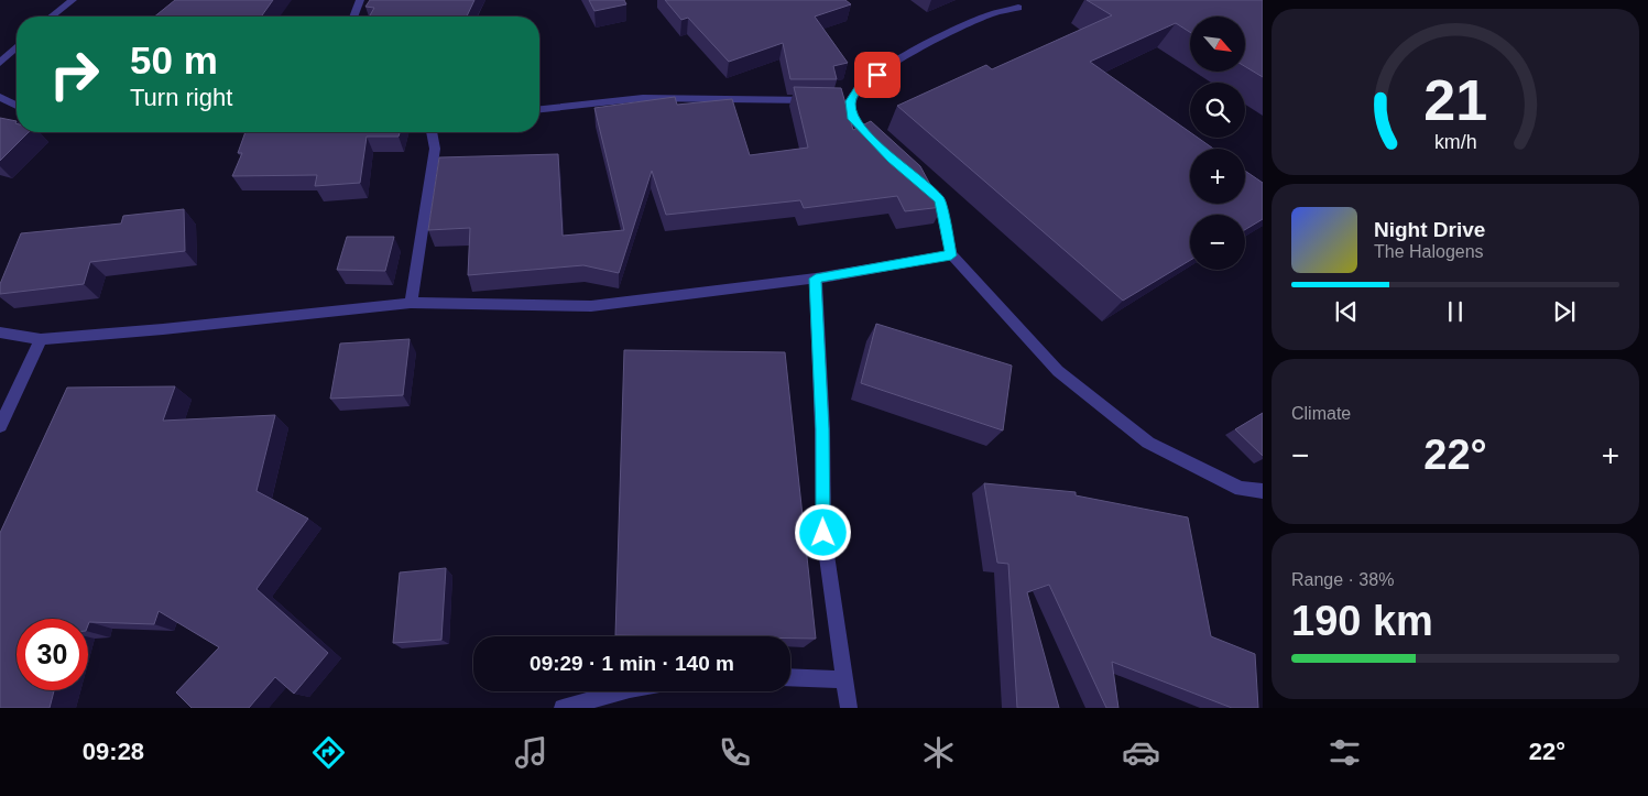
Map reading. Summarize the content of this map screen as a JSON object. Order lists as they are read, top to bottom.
{
  "north": "bottom right",
  "page": {
    "map_buttons": ["+", "−"],
    "turn": ["50 m", "Turn right"],
    "song": ["Night Drive", "The Halogens"],
    "tile": [
      "Climate",
      ["Range · 38%", "190 km"]
    ],
    "heat": ["−", "22°", "+"],
    "limit": "30",
    "trip": "09:29 · 1 min · 140 m",
    "tabs": ["09:28", "22°"],
    "gauge": ["21", "km/h"]
  }
}
